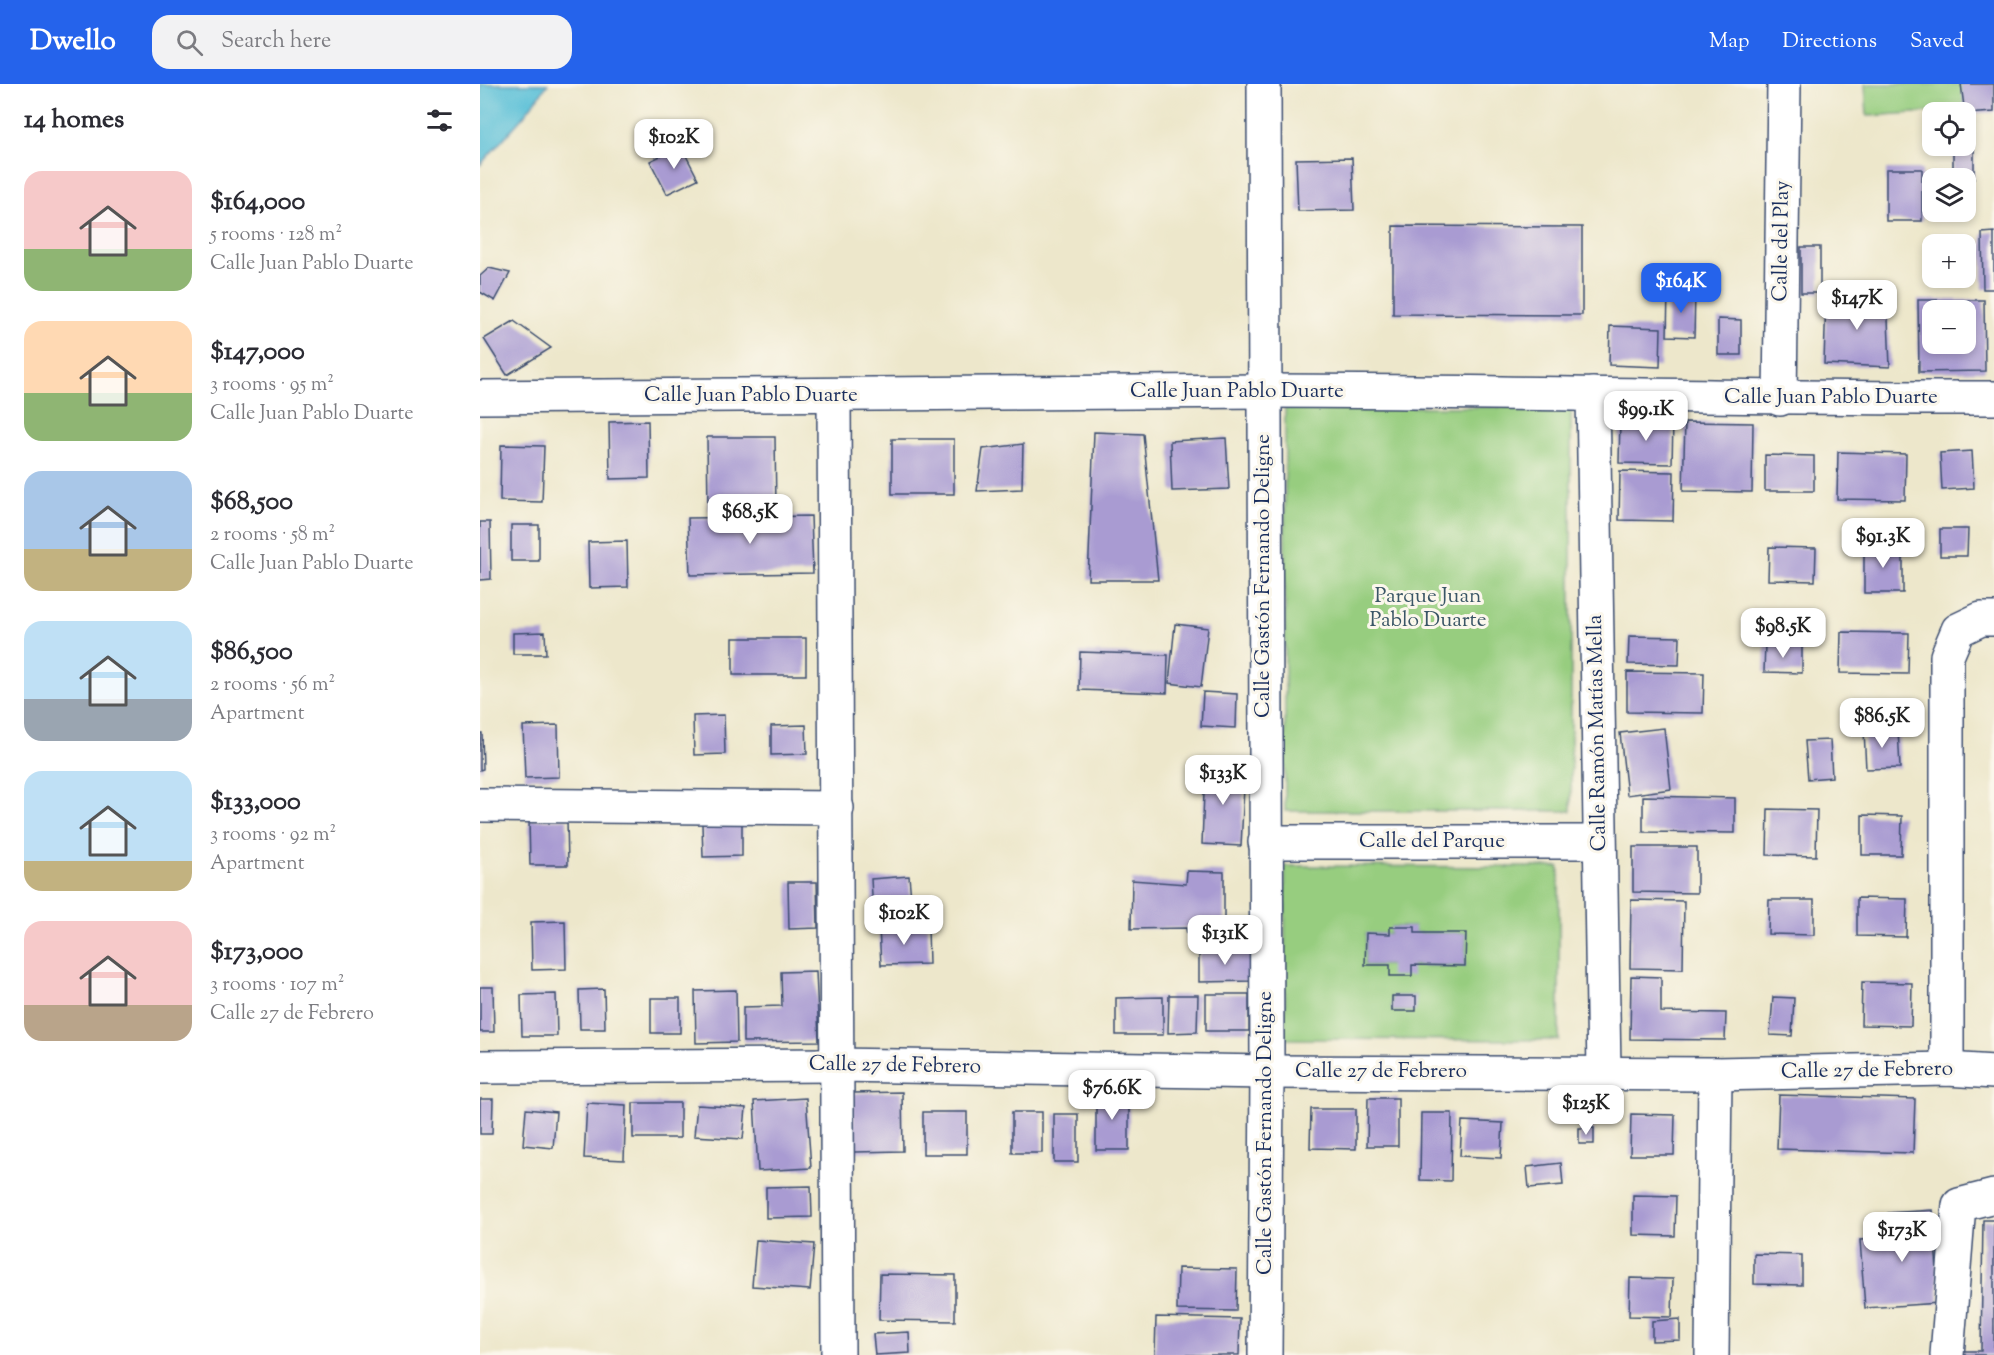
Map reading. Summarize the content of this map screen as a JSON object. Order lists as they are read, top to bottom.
{
  "streets": {
    "street": [
      "Calle del Play",
      "Calle Juan Pablo Duarte",
      "Calle Gastón Fernando Deligne",
      "Calle Ramón Matías Mella",
      "Calle del Parque",
      "Calle 27 de Febrero"
    ]
  },
  "crossings": [
    ["Calle del Play", "Calle Juan Pablo Duarte"],
    ["Calle Juan Pablo Duarte", "Calle Gastón Fernando Deligne"],
    ["Calle Juan Pablo Duarte", "Calle Ramón Matías Mella"],
    ["Calle Gastón Fernando Deligne", "Calle del Parque"],
    ["Calle Gastón Fernando Deligne", "Calle 27 de Febrero"],
    ["Calle Ramón Matías Mella", "Calle del Parque"],
    ["Calle Ramón Matías Mella", "Calle 27 de Febrero"]
  ],
  "parks": ["Parque Juan Pablo Duarte"],
  "page": {
    "header": "Dwello",
    "search": "Search here",
    "nav": ["Map", "Directions", "Saved"],
    "heading": "14 homes",
    "map_buttons": ["+", "−"],
    "price": [
      "$102K",
      "$164K",
      "$147K",
      "$99.1K",
      "$68.5K",
      "$91.3K",
      "$98.5K",
      "$86.5K",
      "$133K",
      "$102K",
      "$131K",
      "$76.6K",
      "$125K",
      "$173K"
    ],
    "list": [
      {
        "name": "$164,000",
        "note": "5 rooms · 128 m² · Calle Juan Pablo Duarte"
      },
      {
        "name": "$147,000",
        "note": "3 rooms · 95 m² · Calle Juan Pablo Duarte"
      },
      {
        "name": "$68,500",
        "note": "2 rooms · 58 m² · Calle Juan Pablo Duarte"
      },
      {
        "name": "$86,500",
        "note": "2 rooms · 56 m² · Apartment"
      },
      {
        "name": "$133,000",
        "note": "3 rooms · 92 m² · Apartment"
      },
      {
        "name": "$173,000",
        "note": "3 rooms · 107 m² · Calle 27 de Febrero"
      }
    ]
  }
}
